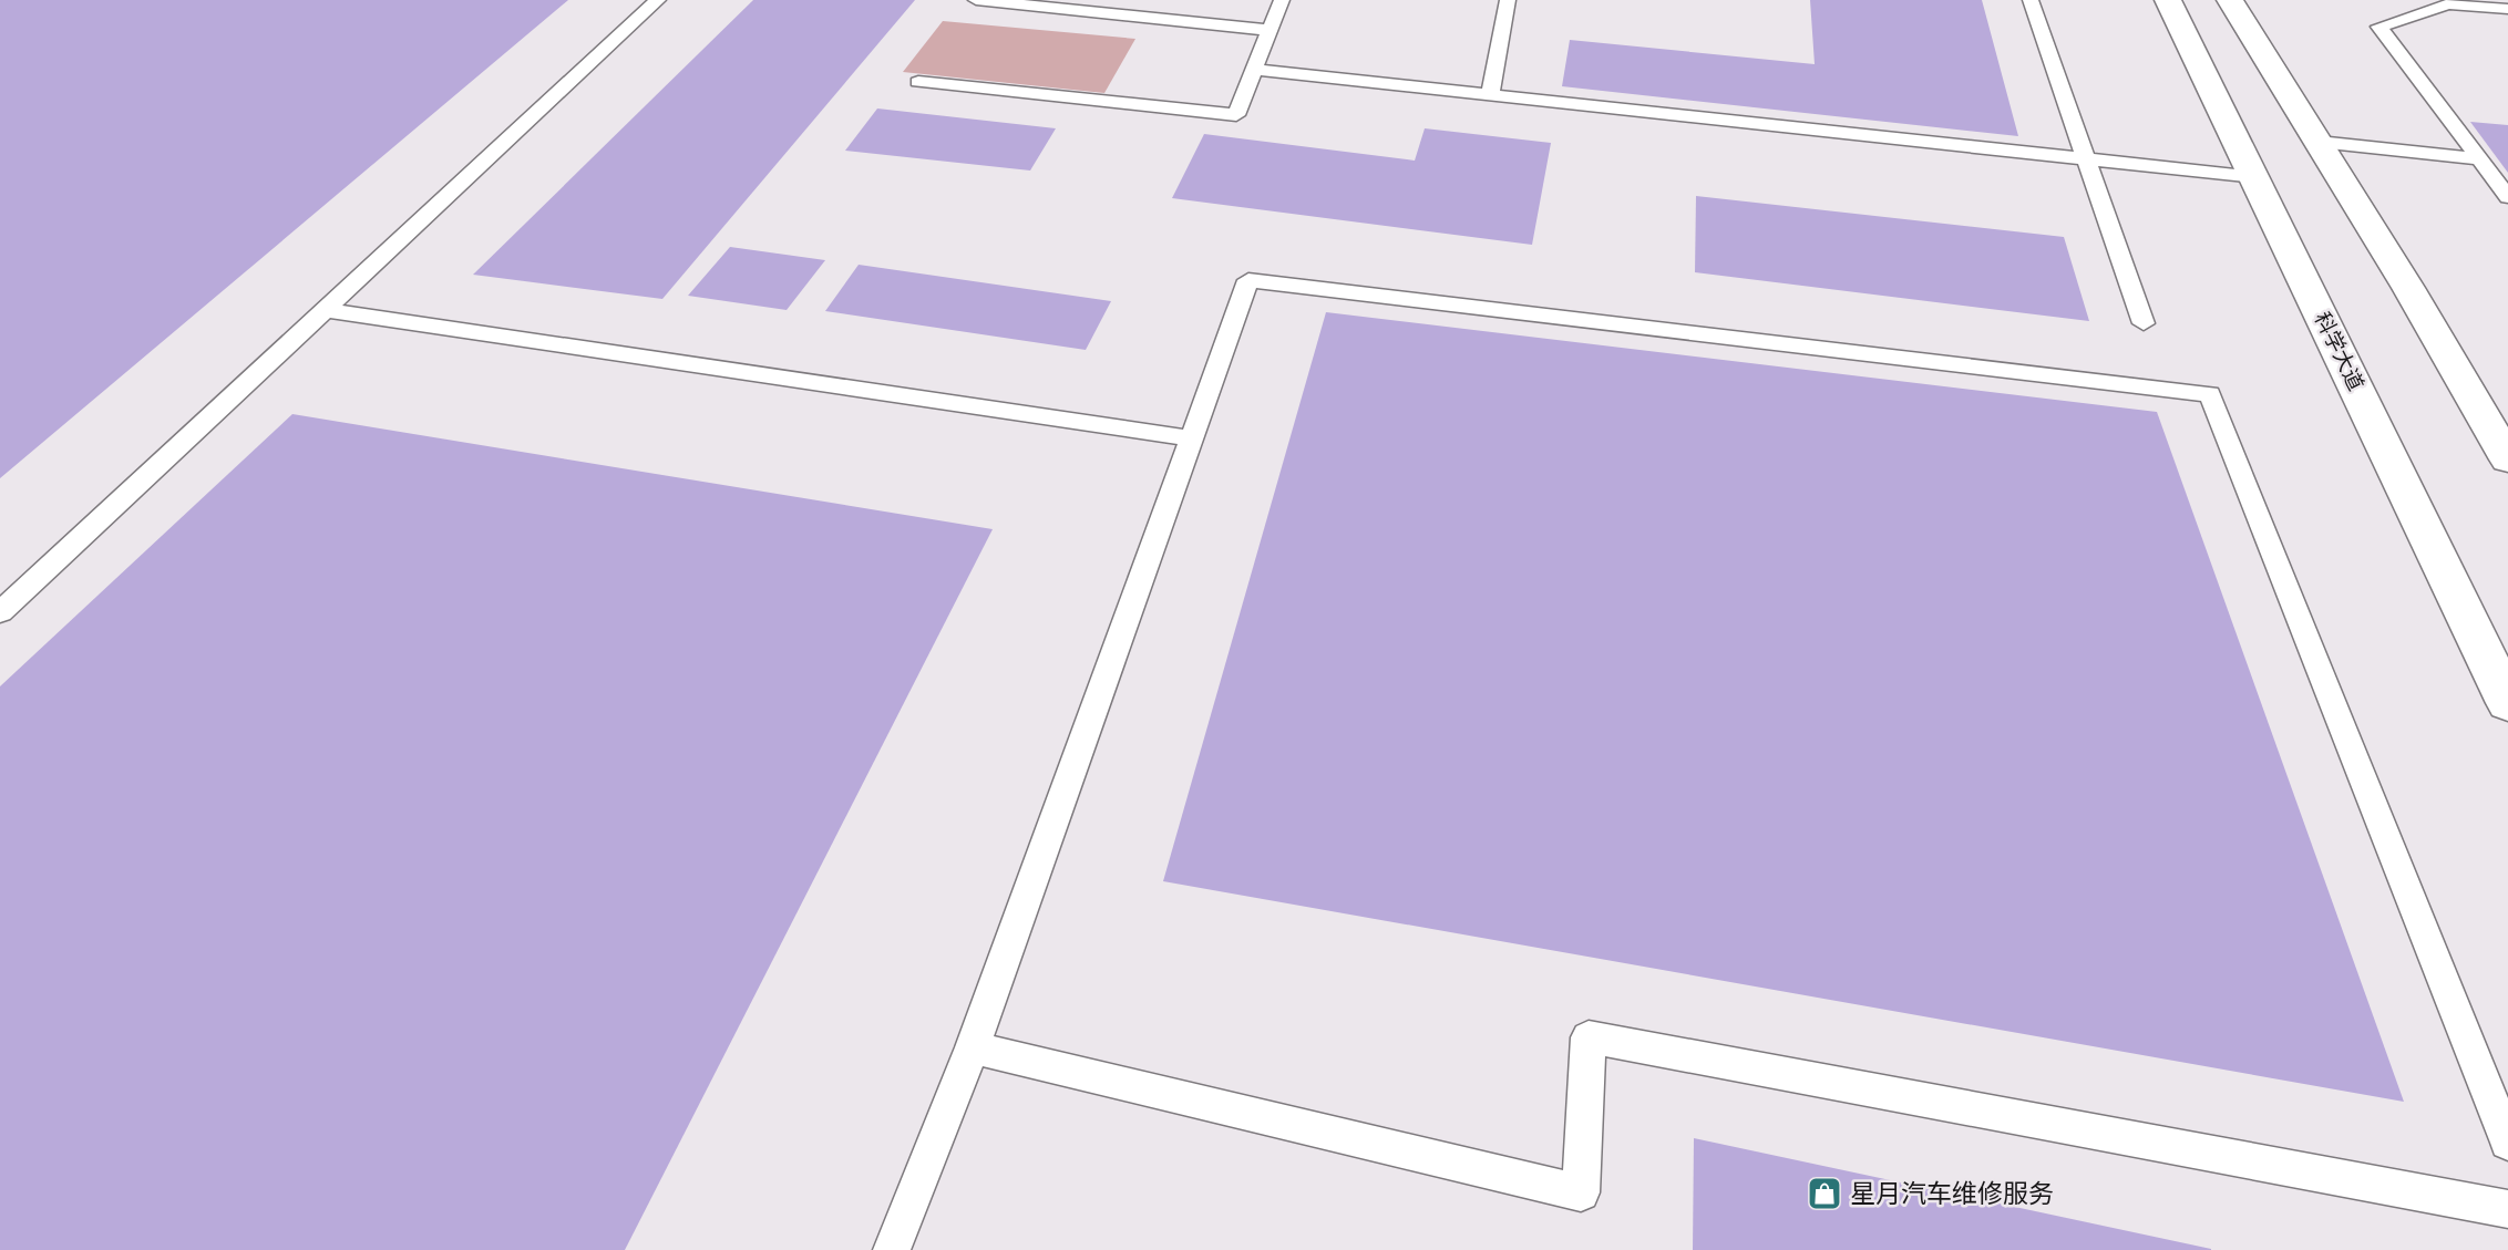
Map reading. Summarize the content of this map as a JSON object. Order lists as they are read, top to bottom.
{
  "streets": {
    "main road": ["科学大道"]
  },
  "places": {
    "shop": ["星月汽车维修服务"]
  }
}
